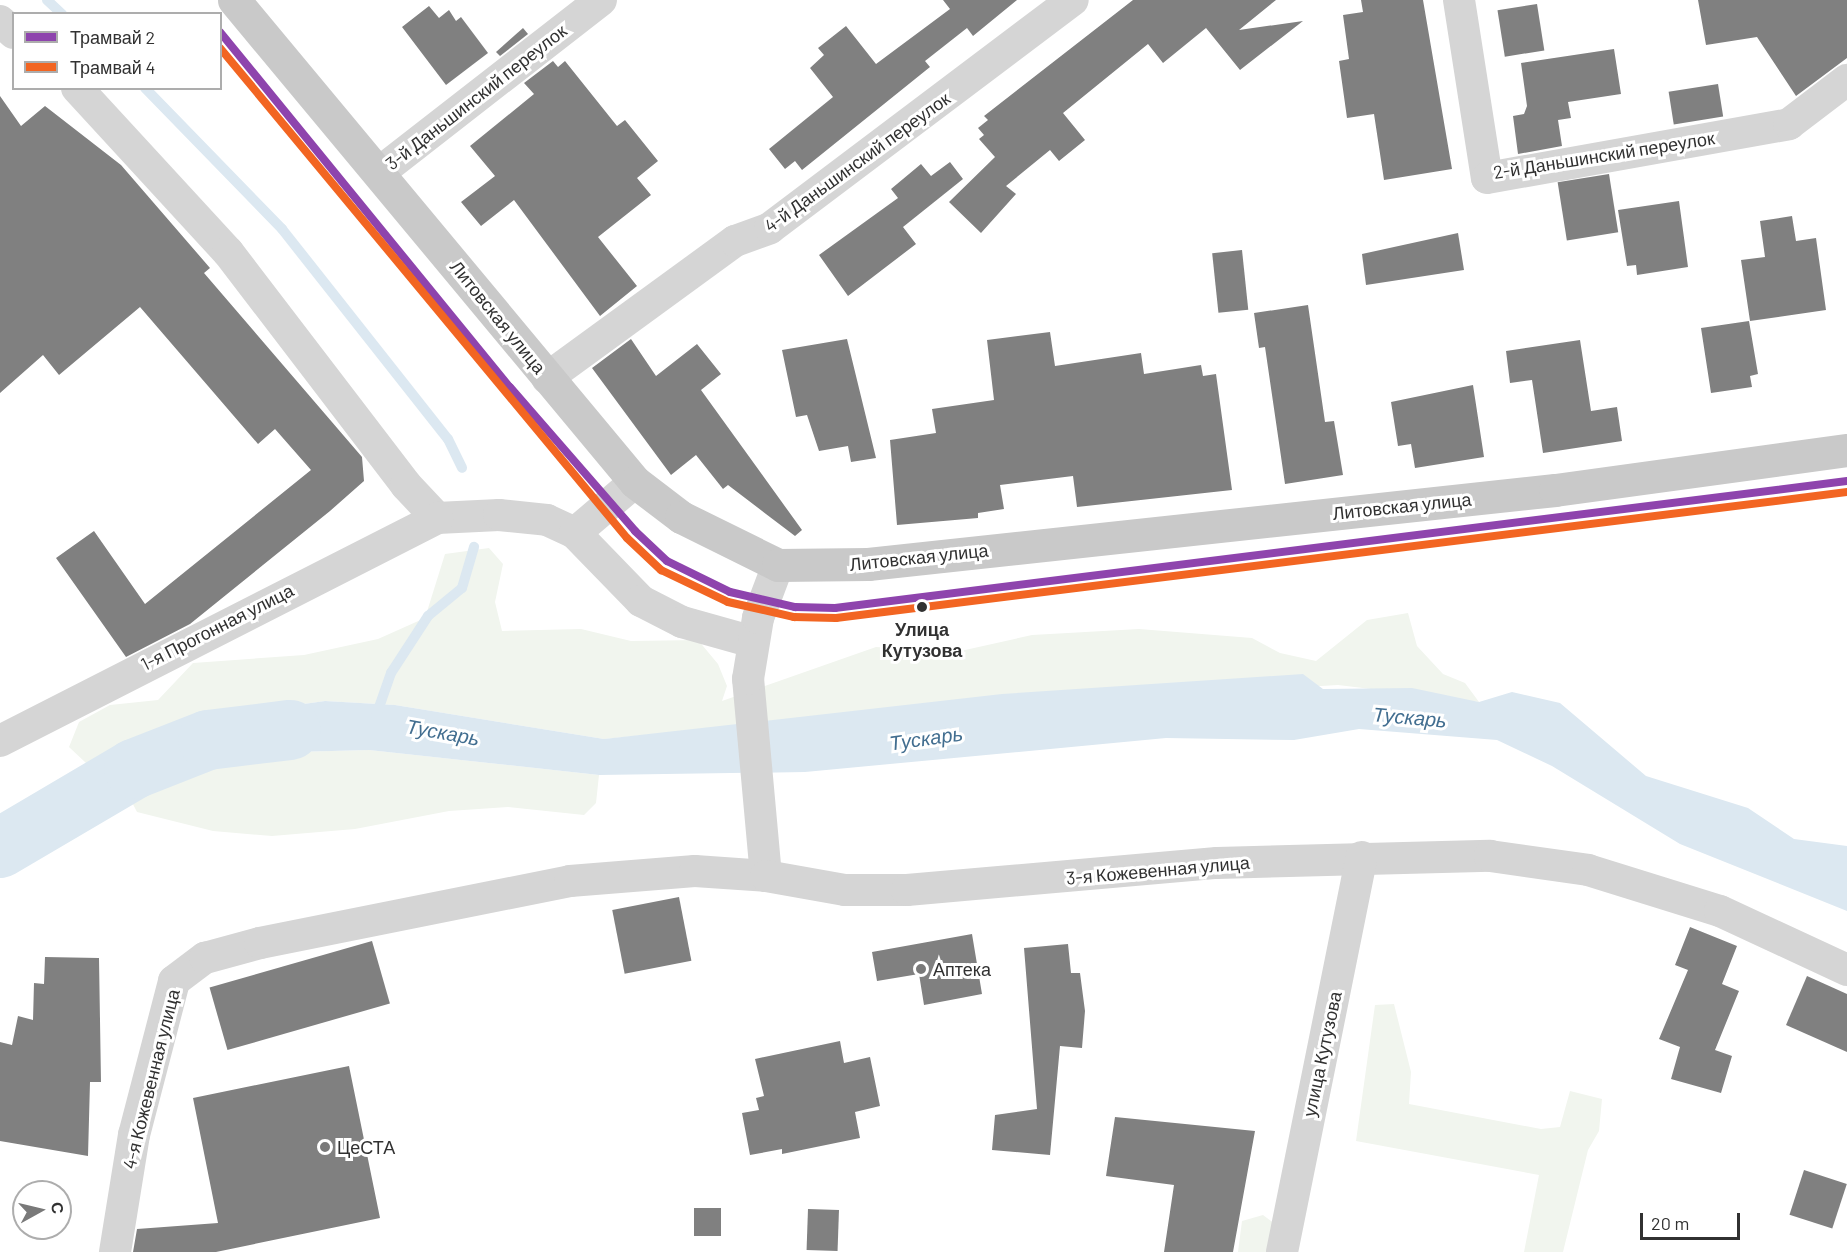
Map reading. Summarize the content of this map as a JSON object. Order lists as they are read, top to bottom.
{
  "streets": {
    "main road": ["Литовская улица"],
    "street": [
      "3-й Даньшинский переулок",
      "2-й Даньшинский переулок",
      "4-й Даньшинский переулок",
      "1-я Прогонная улица",
      "3-я Кожевенная улица",
      "улица Кутузова",
      "4-я Кожевенная улица"
    ]
  },
  "crossings": [
    ["3-й Даньшинский переулок", "Литовская улица"],
    ["4-й Даньшинский переулок", "Литовская улица"],
    ["3-я Кожевенная улица", "улица Кутузова"],
    ["3-я Кожевенная улица", "4-я Кожевенная улица"]
  ],
  "water": ["Тускарь"],
  "places": ["Улица Кутузова", "Аптека", "ЦеСТА"],
  "lines": ["tram line 2", "tram line 4"],
  "legend": ["Трамвай 2", "Трамвай 4"],
  "scale_bar": "20 m",
  "north": "right"
}
